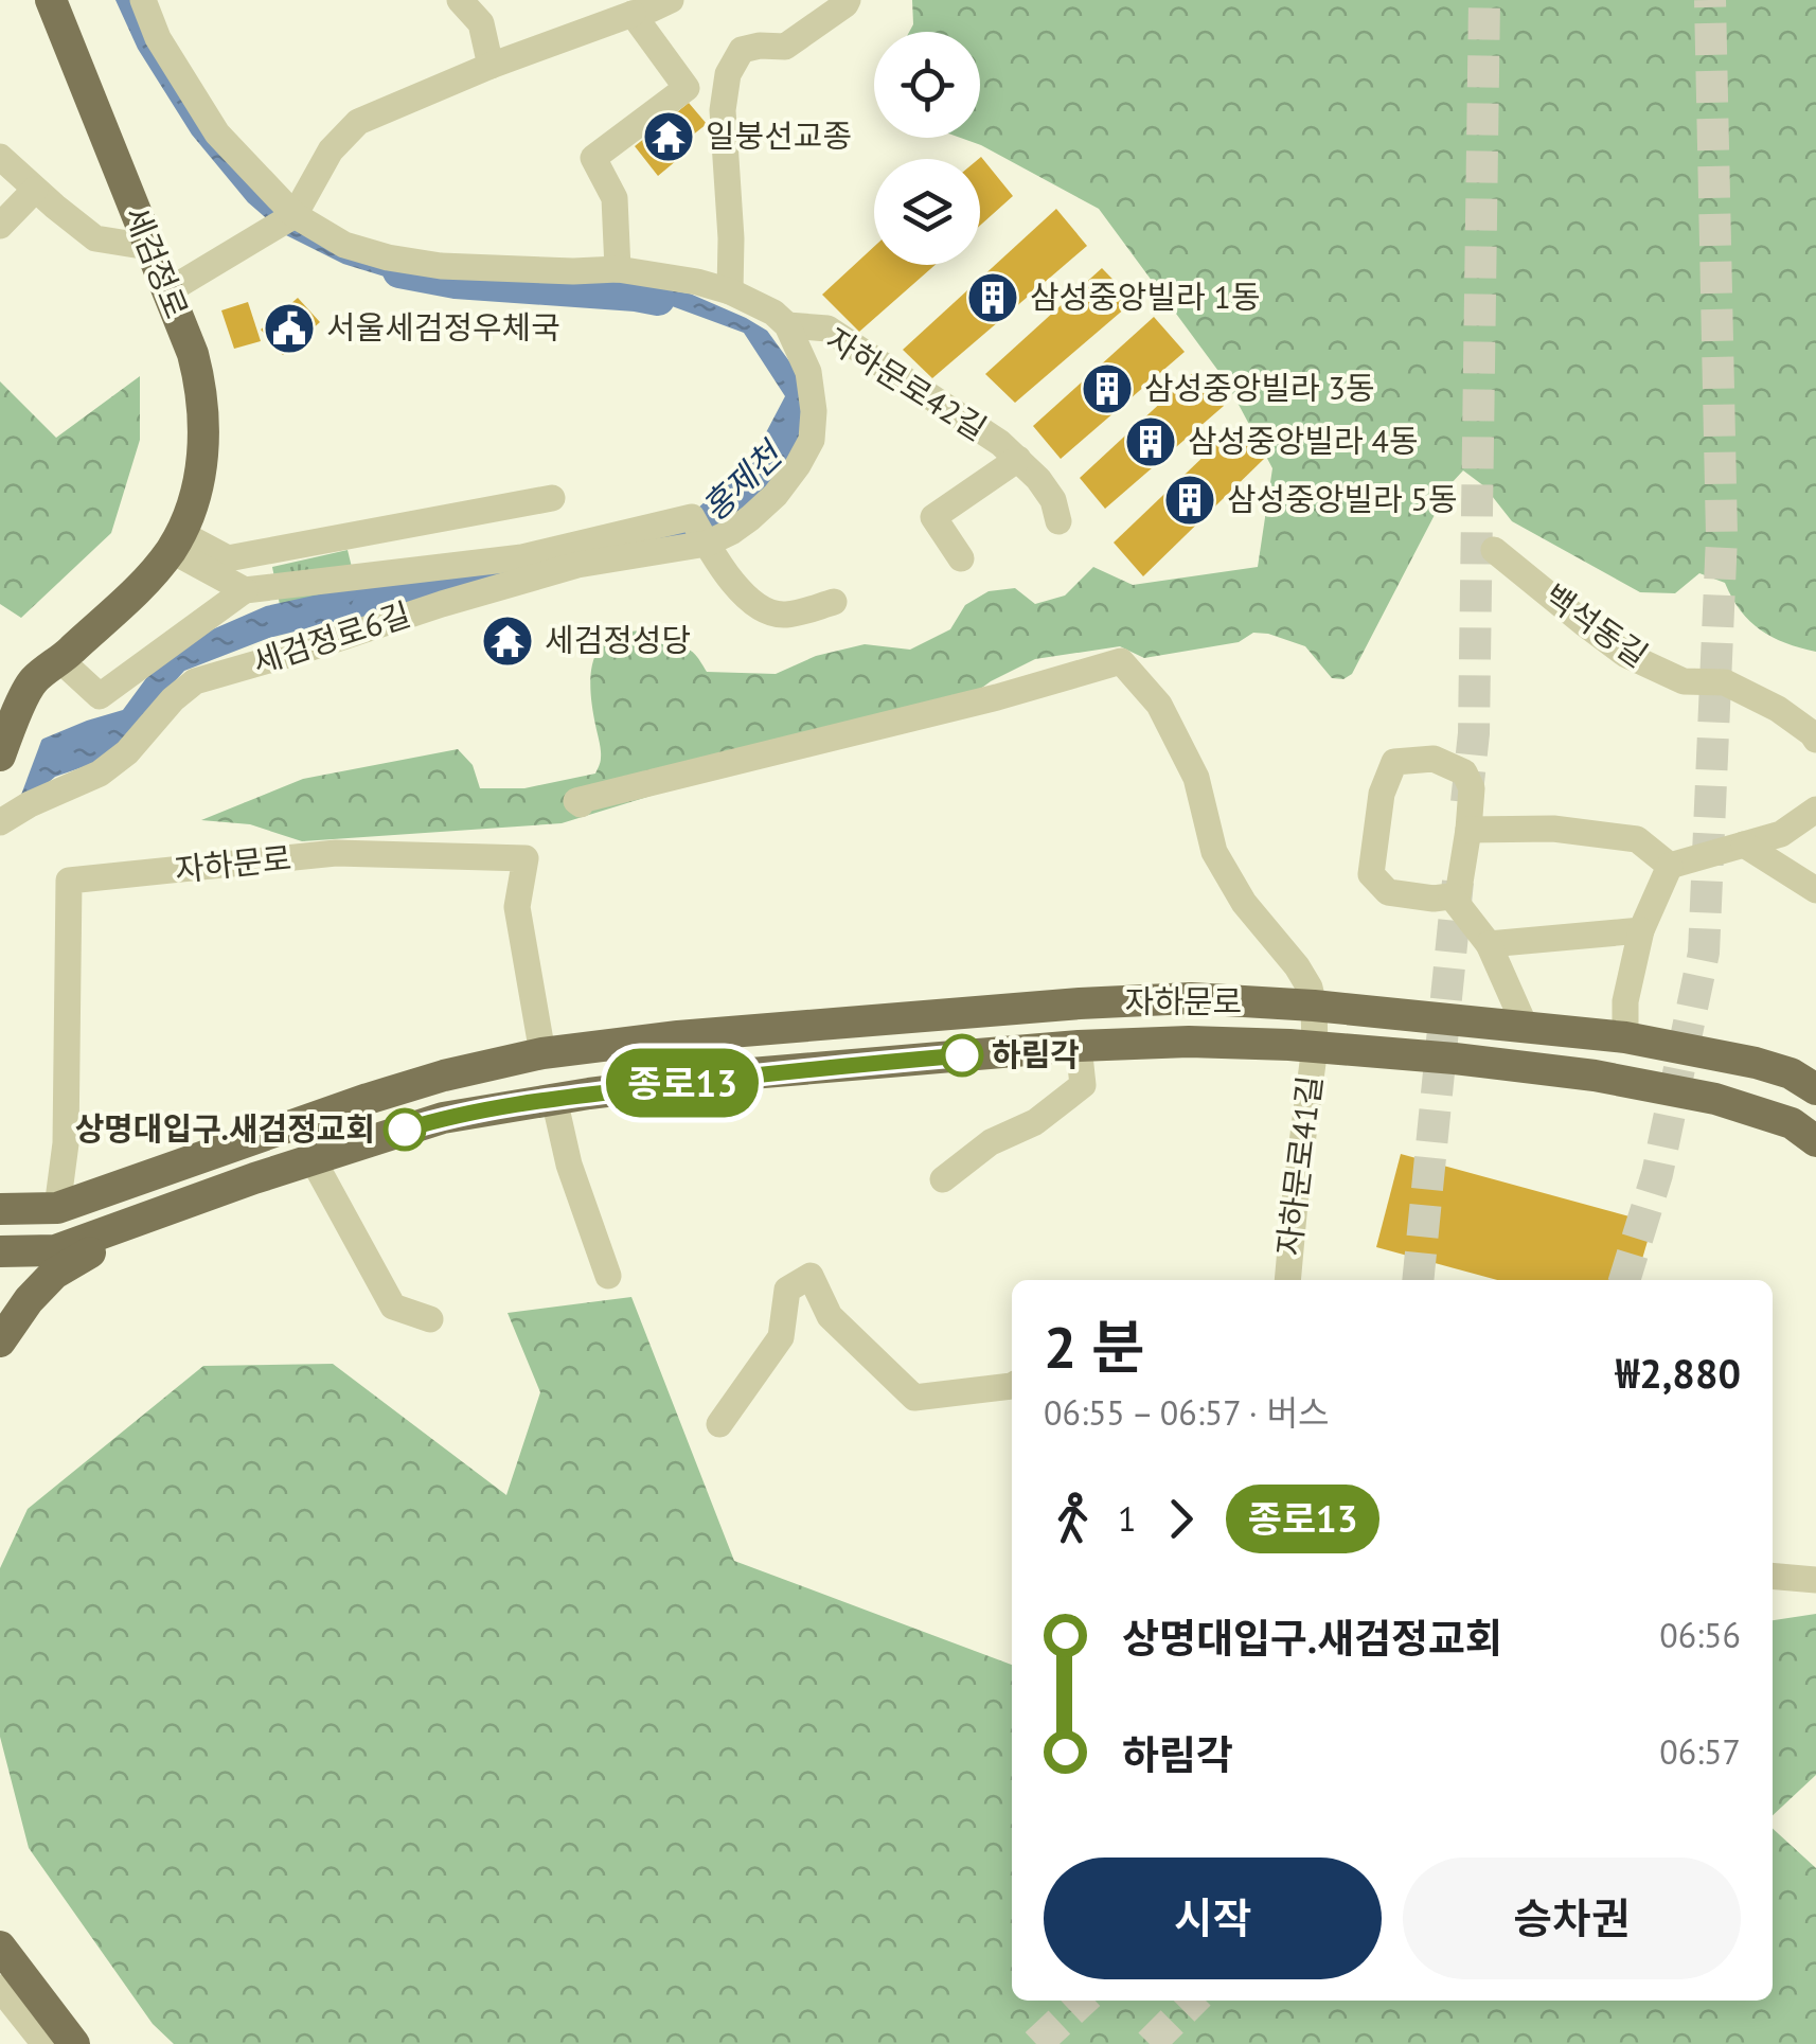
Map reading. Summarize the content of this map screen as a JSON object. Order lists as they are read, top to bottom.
{
  "streets": {
    "main road": ["세검정로", "자하문로"],
    "street": [
      "자하문로42길",
      "백석동길",
      "세검정로6길",
      "자하문로41길"
    ]
  },
  "crossings": [
    ["자하문로42길", "세검정로6길"],
    ["자하문로", "자하문로41길"]
  ],
  "water": ["홍제천"],
  "places": {
    "temple": ["일붕선교종", "세검정성당"],
    "building": [
      "삼성중앙빌라 1동",
      "삼성중앙빌라 3동",
      "삼성중앙빌라 4동",
      "삼성중앙빌라 5동"
    ],
    "public building": ["서울세검정우체국"],
    "other": ["하림각", "상명대입구.새검정교회"]
  },
  "lines": ["bus line 종로13"],
  "page": {
    "on_map": "종로13",
    "heading": ["2 분", "06:55 – 06:57 · 버스", "₩2,880"],
    "legs": ["1", "종로13"],
    "list": [
      {
        "name": "상명대입구.새검정교회",
        "value": "06:56"
      },
      {
        "name": "하림각",
        "value": "06:57"
      }
    ],
    "buttons": ["시작", "승차권"]
  }
}
